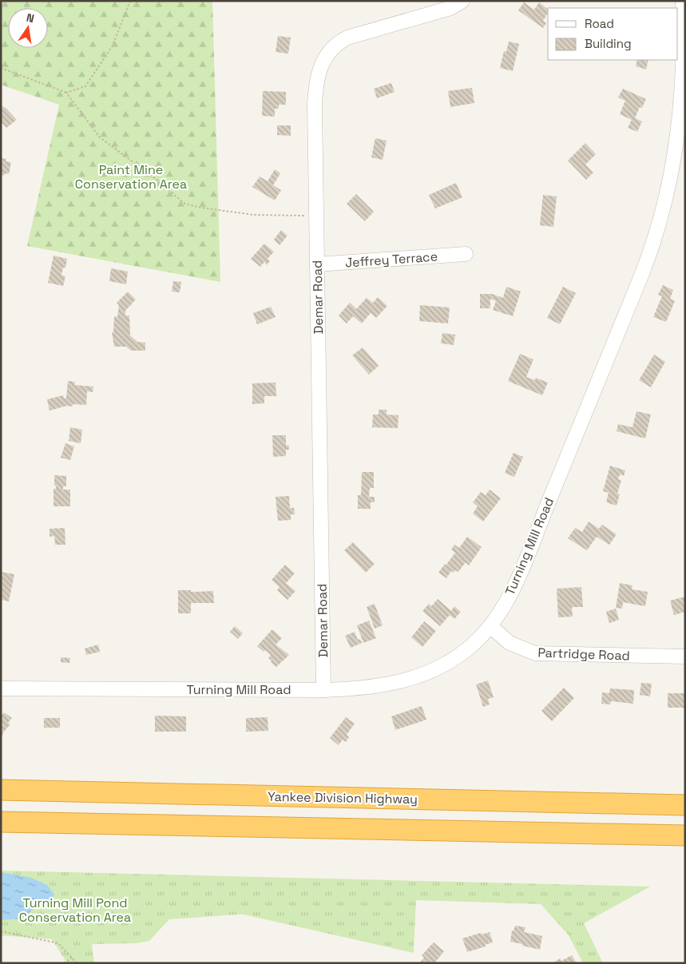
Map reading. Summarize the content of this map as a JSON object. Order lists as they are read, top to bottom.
{
  "streets": {
    "highway": ["Yankee Division Highway"],
    "street": [
      "Jeffrey Terrace",
      "Demar Road",
      "Turning Mill Road",
      "Partridge Road"
    ]
  },
  "crossings": [
    ["Jeffrey Terrace", "Demar Road"],
    ["Demar Road", "Turning Mill Road"],
    ["Turning Mill Road", "Partridge Road"]
  ],
  "parks": ["Paint Mine Conservation Area", "Turning Mill Pond Conservation Area"],
  "legend": ["Road", "Building"],
  "north": "top"
}
